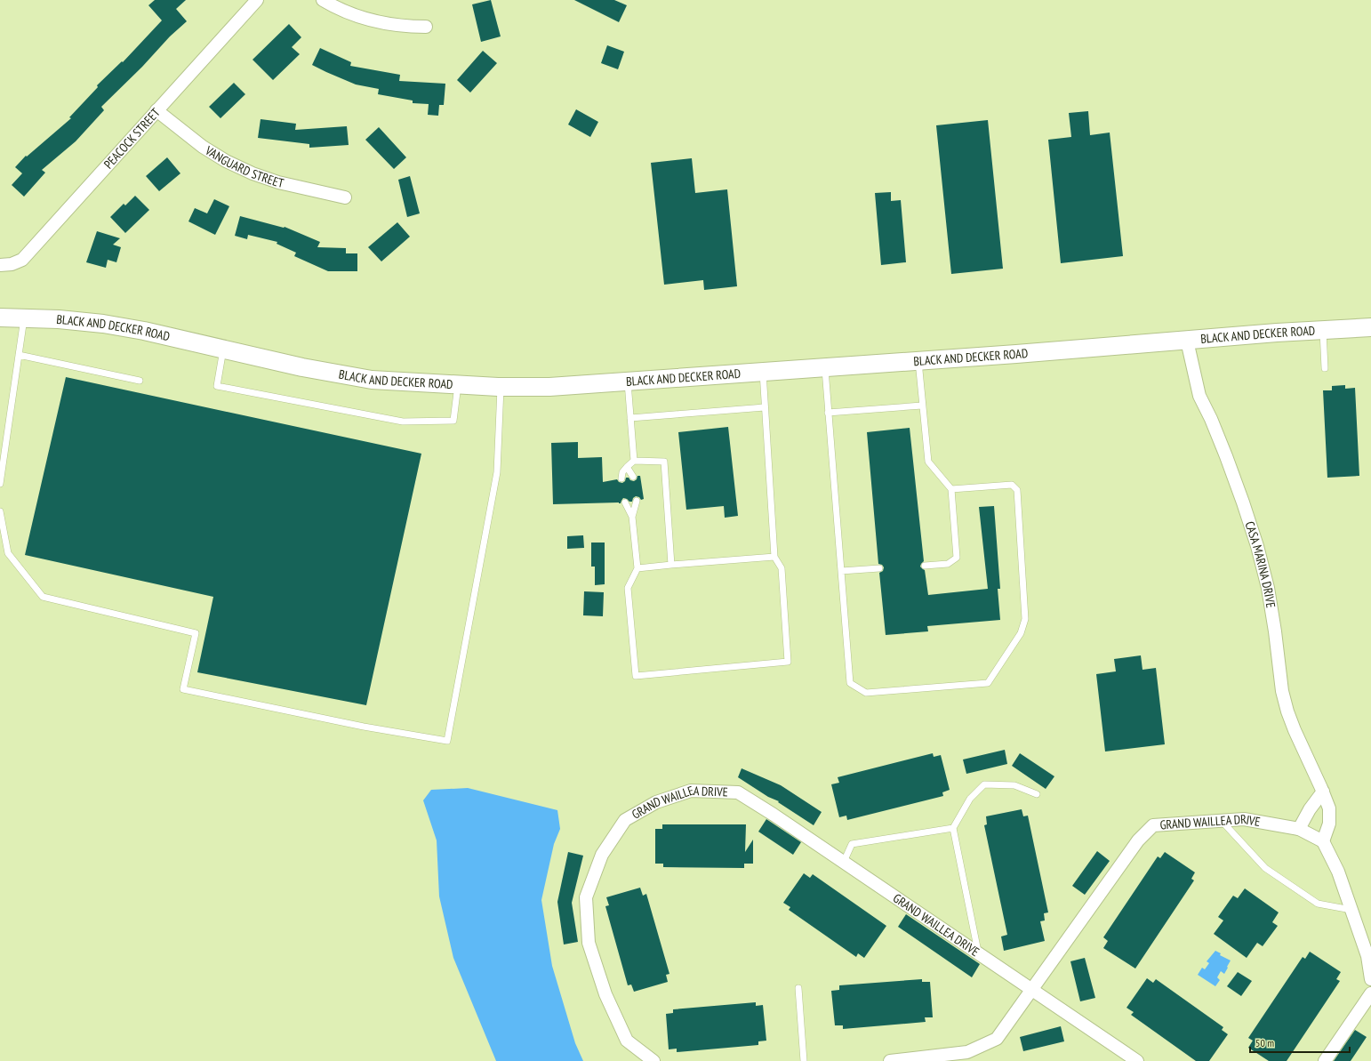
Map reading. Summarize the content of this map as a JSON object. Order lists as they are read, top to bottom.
{
  "streets": {
    "main road": ["BLACK AND DECKER ROAD"],
    "street": [
      "PEACOCK STREET",
      "VANGUARD STREET",
      "CASA MARINA DRIVE",
      "GRAND WAILLEA DRIVE"
    ]
  },
  "crossings": [
    ["PEACOCK STREET", "VANGUARD STREET"],
    ["BLACK AND DECKER ROAD", "CASA MARINA DRIVE"],
    ["CASA MARINA DRIVE", "GRAND WAILLEA DRIVE"]
  ],
  "scale_bar": "50 m"
}
